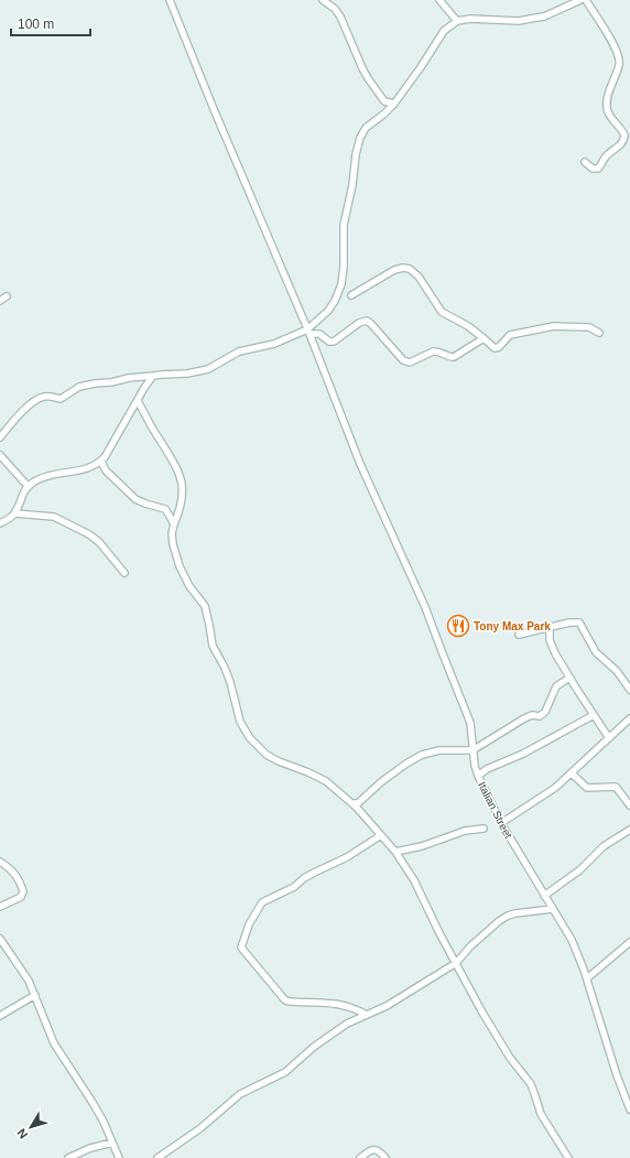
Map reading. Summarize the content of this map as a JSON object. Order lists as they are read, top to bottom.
{
  "streets": {
    "street": ["Italian Street"]
  },
  "places": {
    "restaurant": ["Tony Max Park"]
  },
  "scale_bar": "100 m",
  "north": "bottom left"
}
